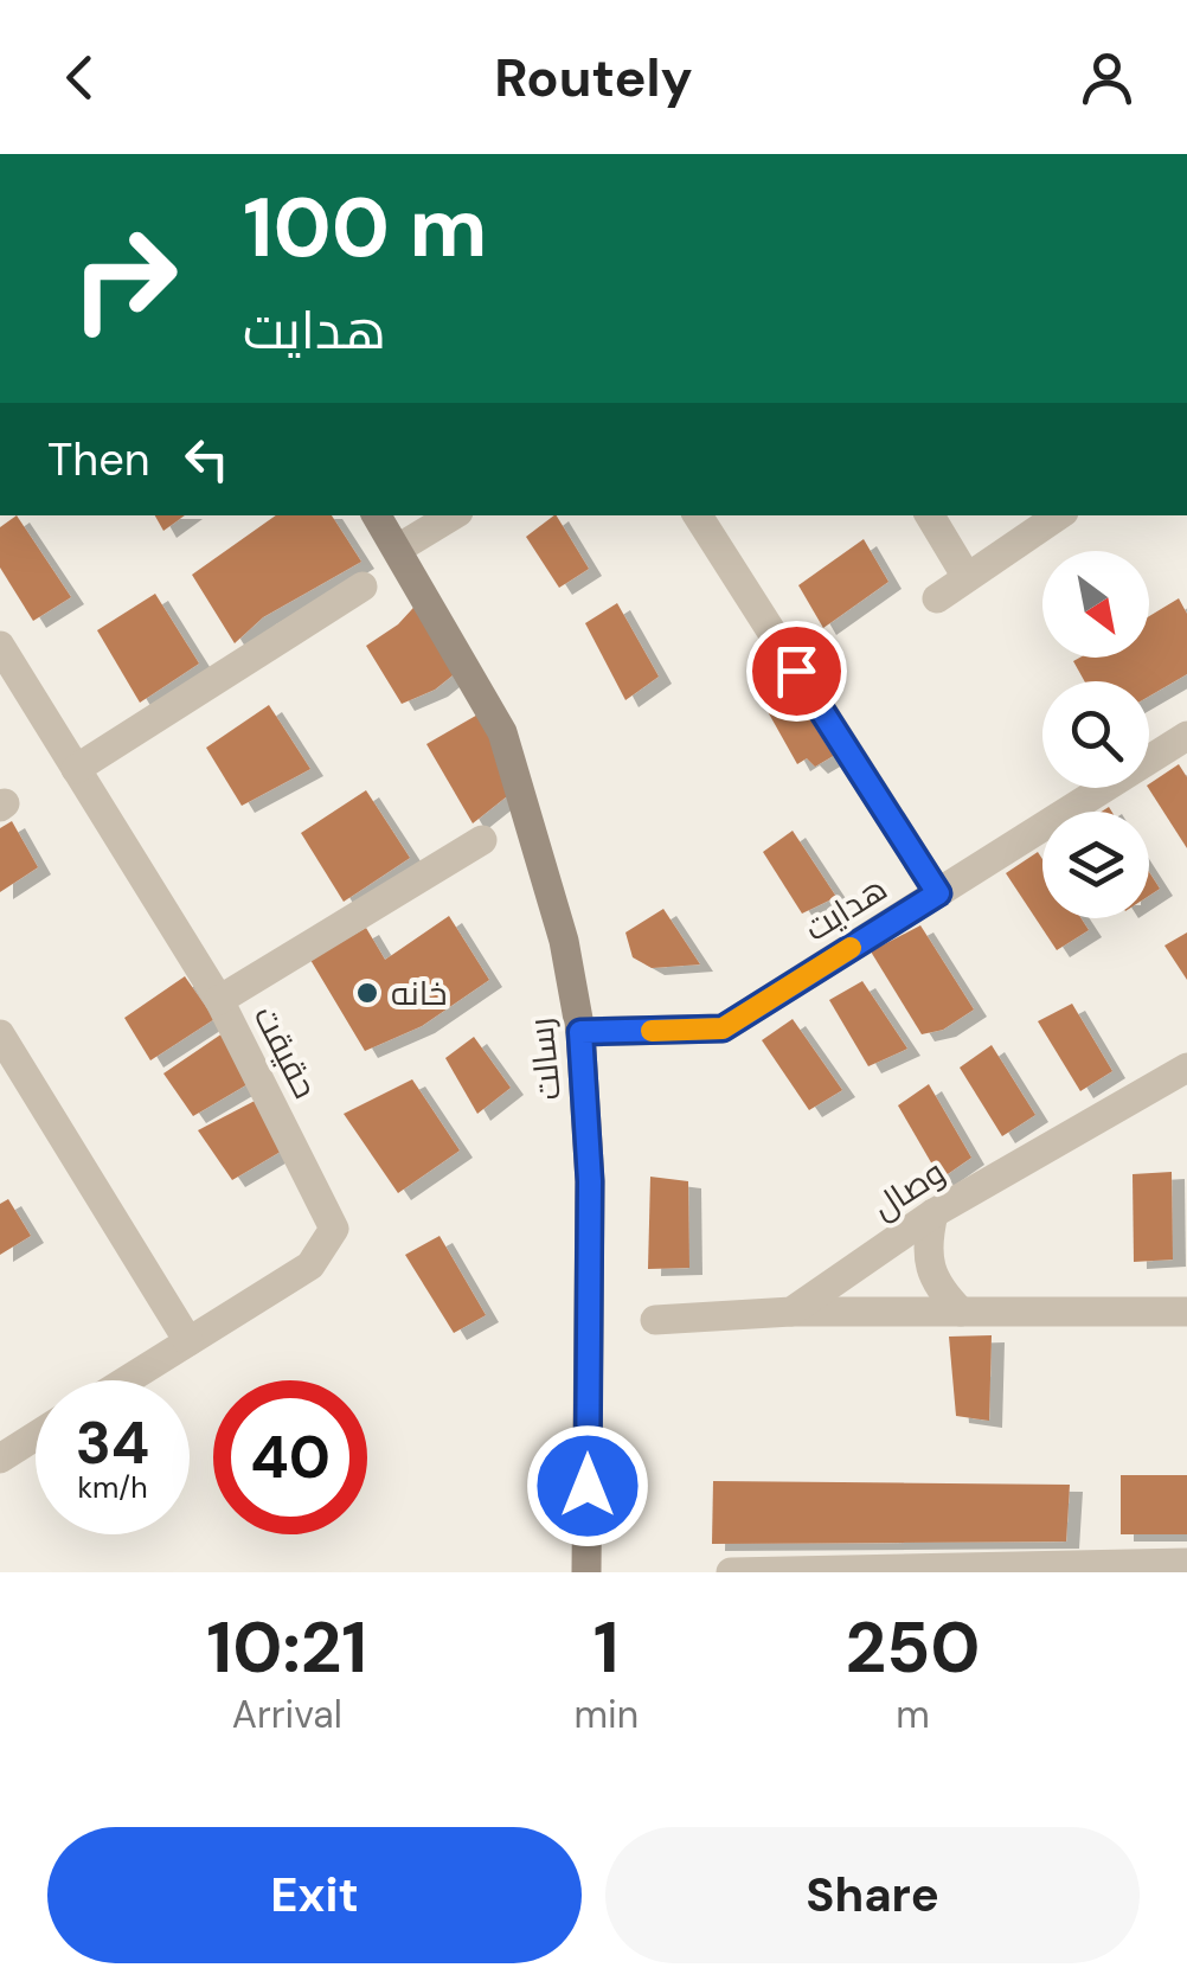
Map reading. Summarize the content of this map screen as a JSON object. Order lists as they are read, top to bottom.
{
  "streets": {
    "street": [
      "هدایت",
      "حقیقت",
      "رسالت",
      "وصال"
    ]
  },
  "crossings": [
    ["هدایت", "رسالت"]
  ],
  "places": ["خانه"],
  "north": "bottom right",
  "page": {
    "header": "Routely",
    "turn": ["100 m", "هدایت"],
    "then": "Then",
    "speed": "34 km/h",
    "limit": "40",
    "eta": [
      "10:21",
      "Arrival",
      "1",
      "min",
      "250",
      "m"
    ],
    "buttons": ["Exit", "Share"]
  }
}
